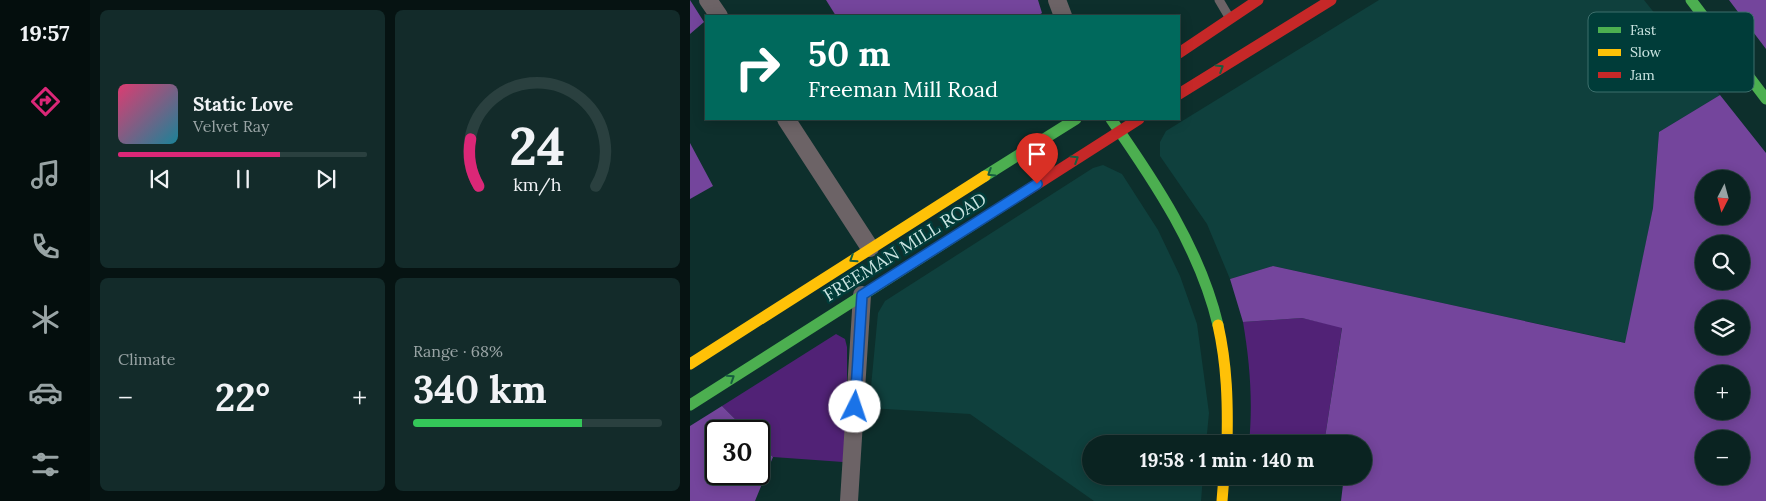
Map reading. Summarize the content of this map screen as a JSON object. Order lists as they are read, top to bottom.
{
  "streets": {
    "main road": ["FREEMAN MILL ROAD"]
  },
  "legend": ["Fast", "Slow", "Jam"],
  "north": "bottom",
  "page": {
    "tabs": "19:57",
    "turn": ["50 m", "Freeman Mill Road"],
    "song": ["Static Love", "Velvet Ray"],
    "map_buttons": ["+", "−"],
    "tile": [
      "Climate",
      ["Range · 68%", "340 km"]
    ],
    "heat": ["−", "22°", "+"],
    "limit": "30",
    "trip": "19:58 · 1 min · 140 m",
    "gauge": ["24", "km/h"]
  }
}
